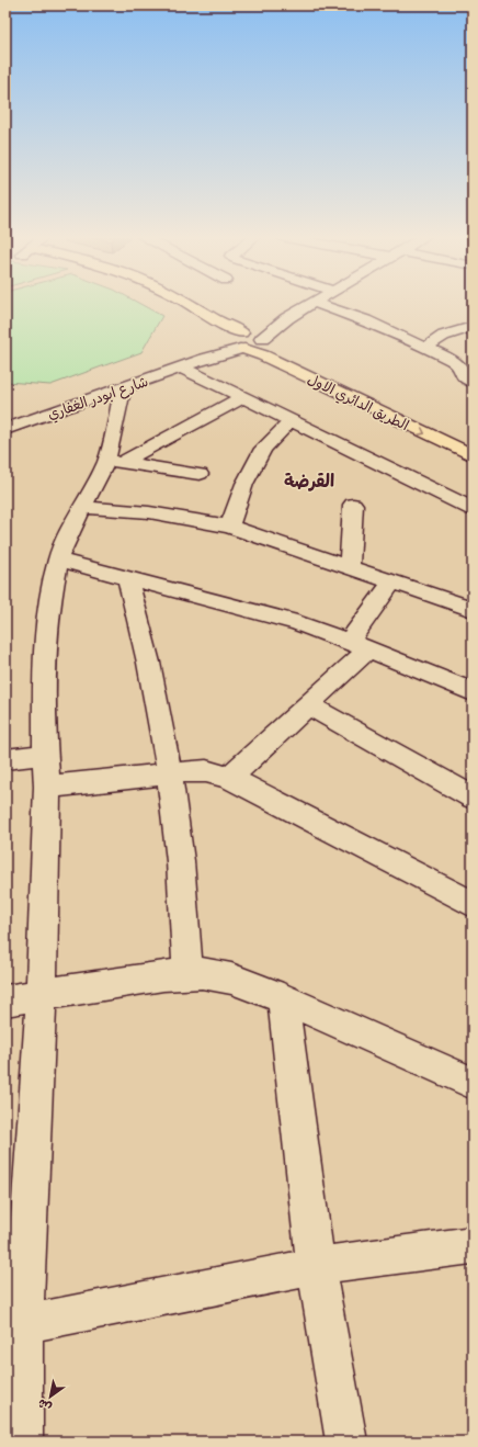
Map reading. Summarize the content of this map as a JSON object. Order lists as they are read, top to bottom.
{
  "streets": {
    "main road": ["الطريق الدائري الاول"],
    "street": ["شارع ابودر الغفاري"]
  },
  "crossings": [
    ["شارع ابودر الغفاري", "الطريق الدائري الاول"]
  ],
  "districts": ["القرضة"],
  "north": "bottom left"
}
